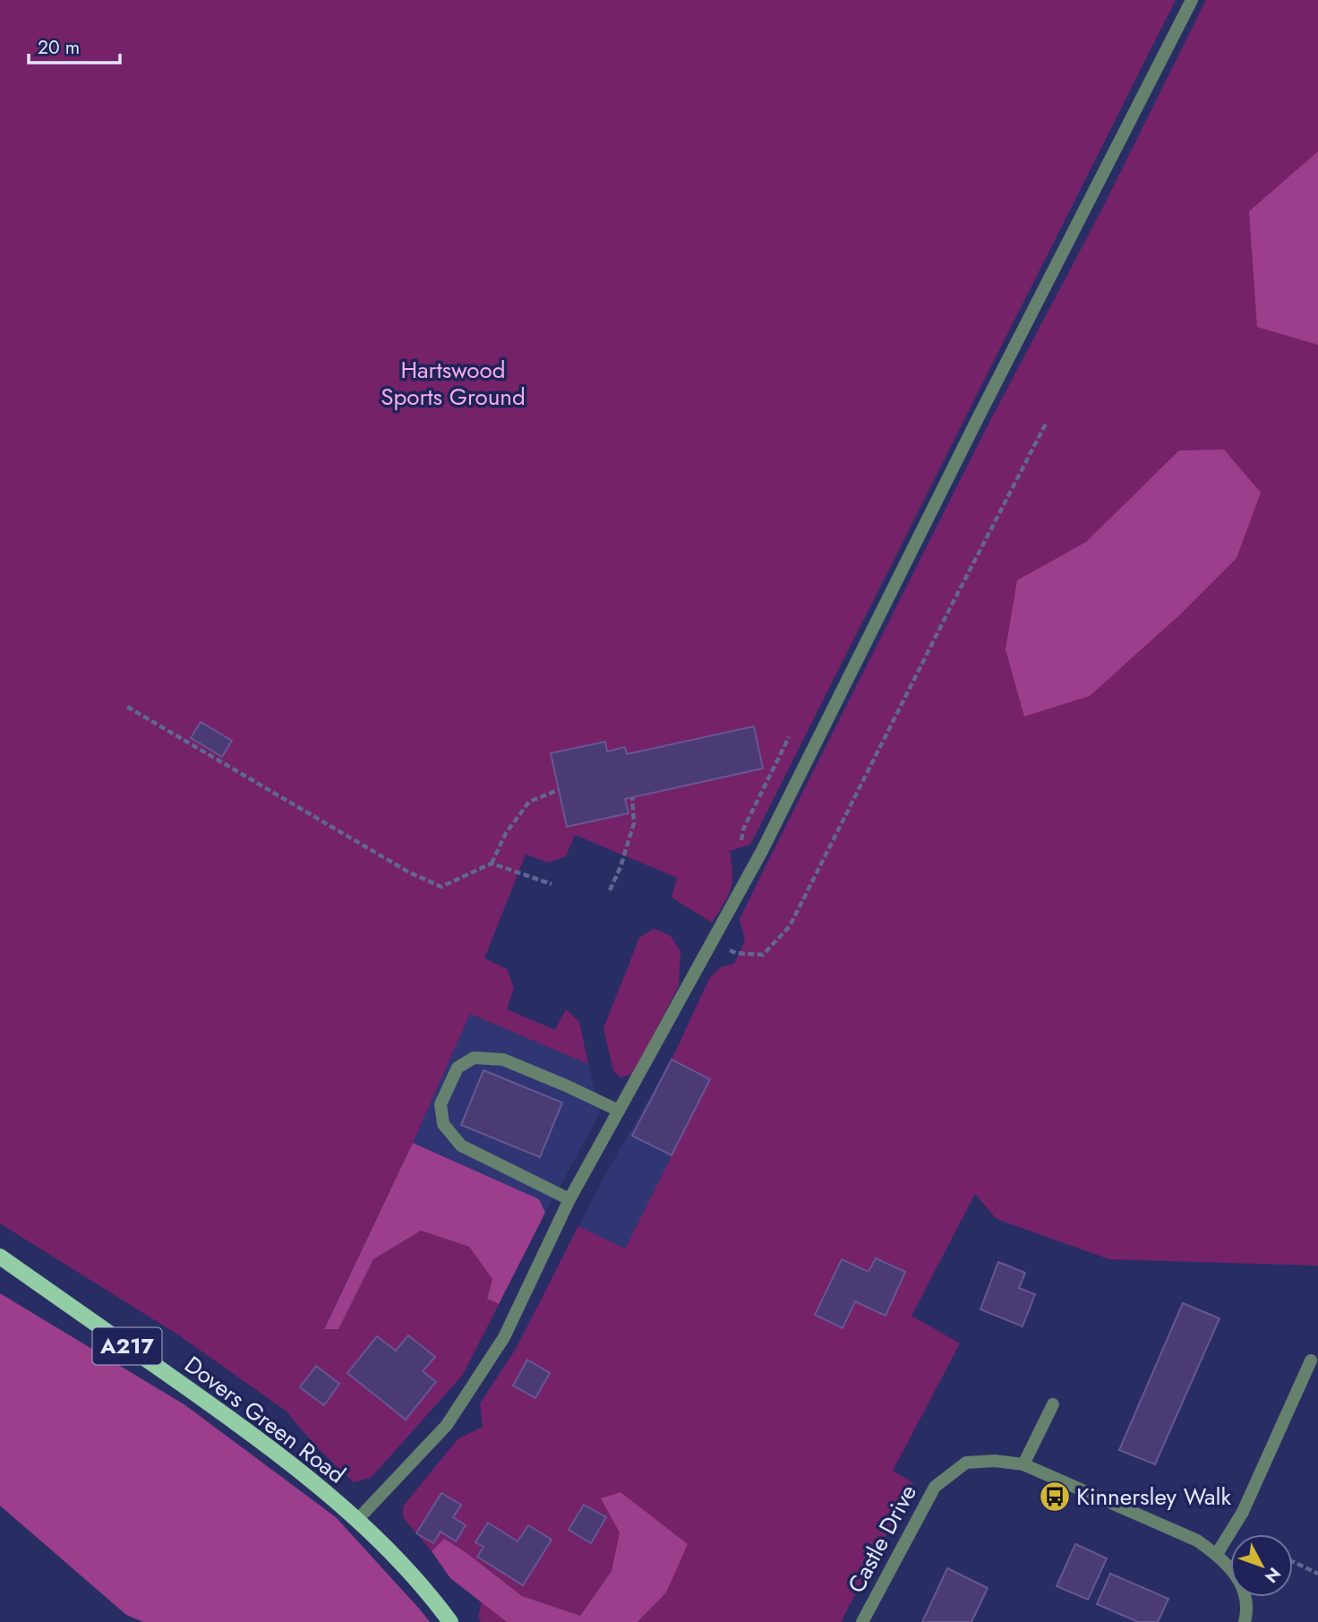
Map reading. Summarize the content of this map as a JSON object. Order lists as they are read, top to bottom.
{
  "streets": {
    "main road": ["A217", "Dovers Green Road"],
    "street": ["Castle Drive"]
  },
  "parks": ["Hartswood Sports Ground"],
  "places": {
    "bus stop": ["Kinnersley Walk"]
  },
  "scale_bar": "20 m",
  "north": "bottom right"
}
